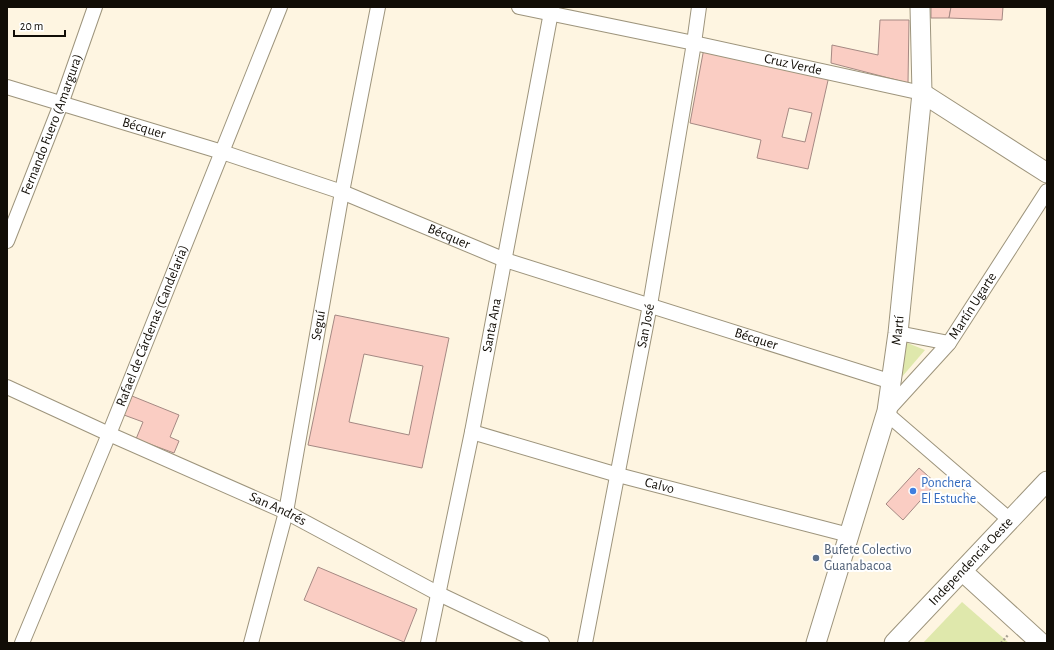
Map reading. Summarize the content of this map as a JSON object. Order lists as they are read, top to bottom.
{
  "streets": {
    "main road": ["Cruz Verde", "Martí", "Independencia Oeste"],
    "street": [
      "Fernando Fuero (Amargura)",
      "Bécquer",
      "Martín Ugarte",
      "Santa Ana",
      "Rafael de Cárdenas (Candelaria)",
      "Seguí",
      "San José",
      "Calvo",
      "San Andrés"
    ]
  },
  "crossings": [
    ["Cruz Verde", "Santa Ana"],
    ["Cruz Verde", "San José"],
    ["Cruz Verde", "Martí"],
    ["Fernando Fuero (Amargura)", "Bécquer"],
    ["Bécquer", "Santa Ana"],
    ["Bécquer", "Rafael de Cárdenas (Candelaria)"],
    ["Bécquer", "Seguí"],
    ["Bécquer", "San José"],
    ["Bécquer", "Martí"],
    ["Martín Ugarte", "Martí"],
    ["Santa Ana", "Calvo"],
    ["Santa Ana", "San Andrés"],
    ["Rafael de Cárdenas (Candelaria)", "San Andrés"],
    ["Seguí", "San Andrés"],
    ["San José", "Calvo"],
    ["Martí", "Calvo"]
  ],
  "places": ["Ponchera El Estuche", "Bufete Colectivo Guanabacoa"],
  "scale_bar": "20 m"
}
